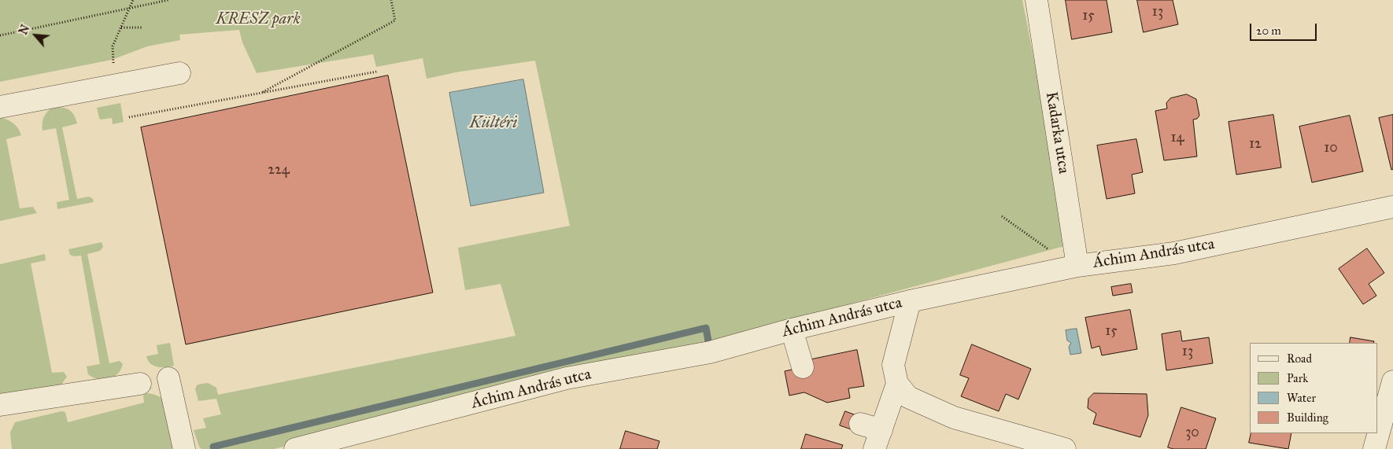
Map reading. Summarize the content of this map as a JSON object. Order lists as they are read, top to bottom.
{
  "streets": {
    "street": ["Kadarka utca", "Áchim András utca"]
  },
  "crossings": [
    ["Kadarka utca", "Áchim András utca"]
  ],
  "water": ["Kültéri"],
  "parks": ["KRESZ park"],
  "house_numbers": [
    "13",
    "15",
    "14",
    "12",
    "10",
    "224",
    "15",
    "13",
    "30"
  ],
  "legend": [
    "Road",
    "Park",
    "Water",
    "Building"
  ],
  "scale_bar": "20 m",
  "north": "top left"
}
